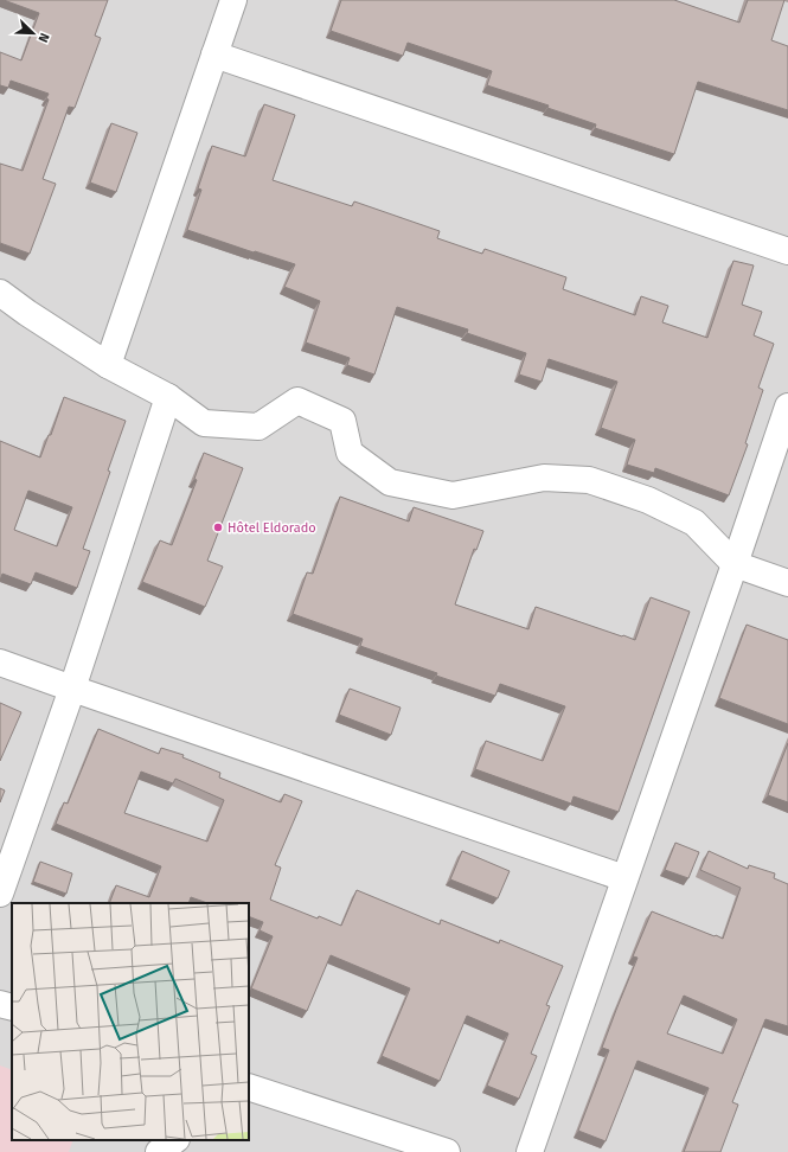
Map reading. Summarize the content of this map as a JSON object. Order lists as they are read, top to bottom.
{
  "places": ["Hôtel Eldorado"],
  "north": "bottom right"
}
